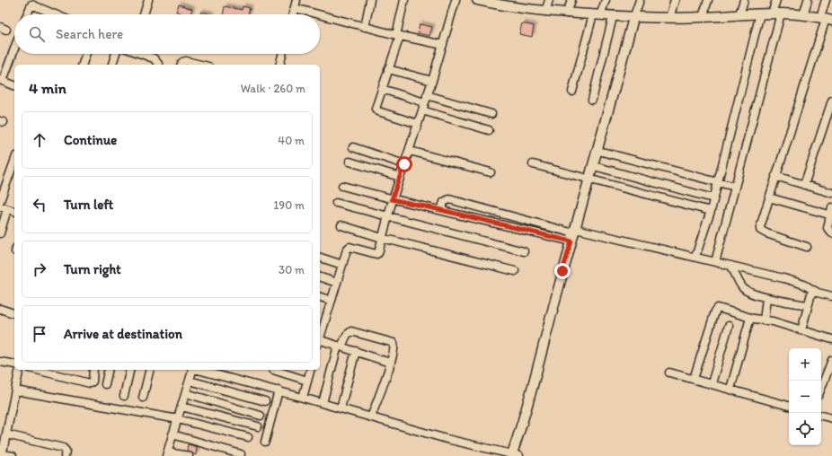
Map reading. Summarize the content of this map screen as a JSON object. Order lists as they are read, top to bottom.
{
  "page": {
    "search": "Search here",
    "heading": ["4 min", "Walk · 260 m"],
    "list": [
      ["Continue", "40 m"],
      ["Turn left", "190 m"],
      ["Turn right", "30 m"],
      "Arrive at destination"
    ],
    "map_buttons": ["+", "−"]
  }
}
